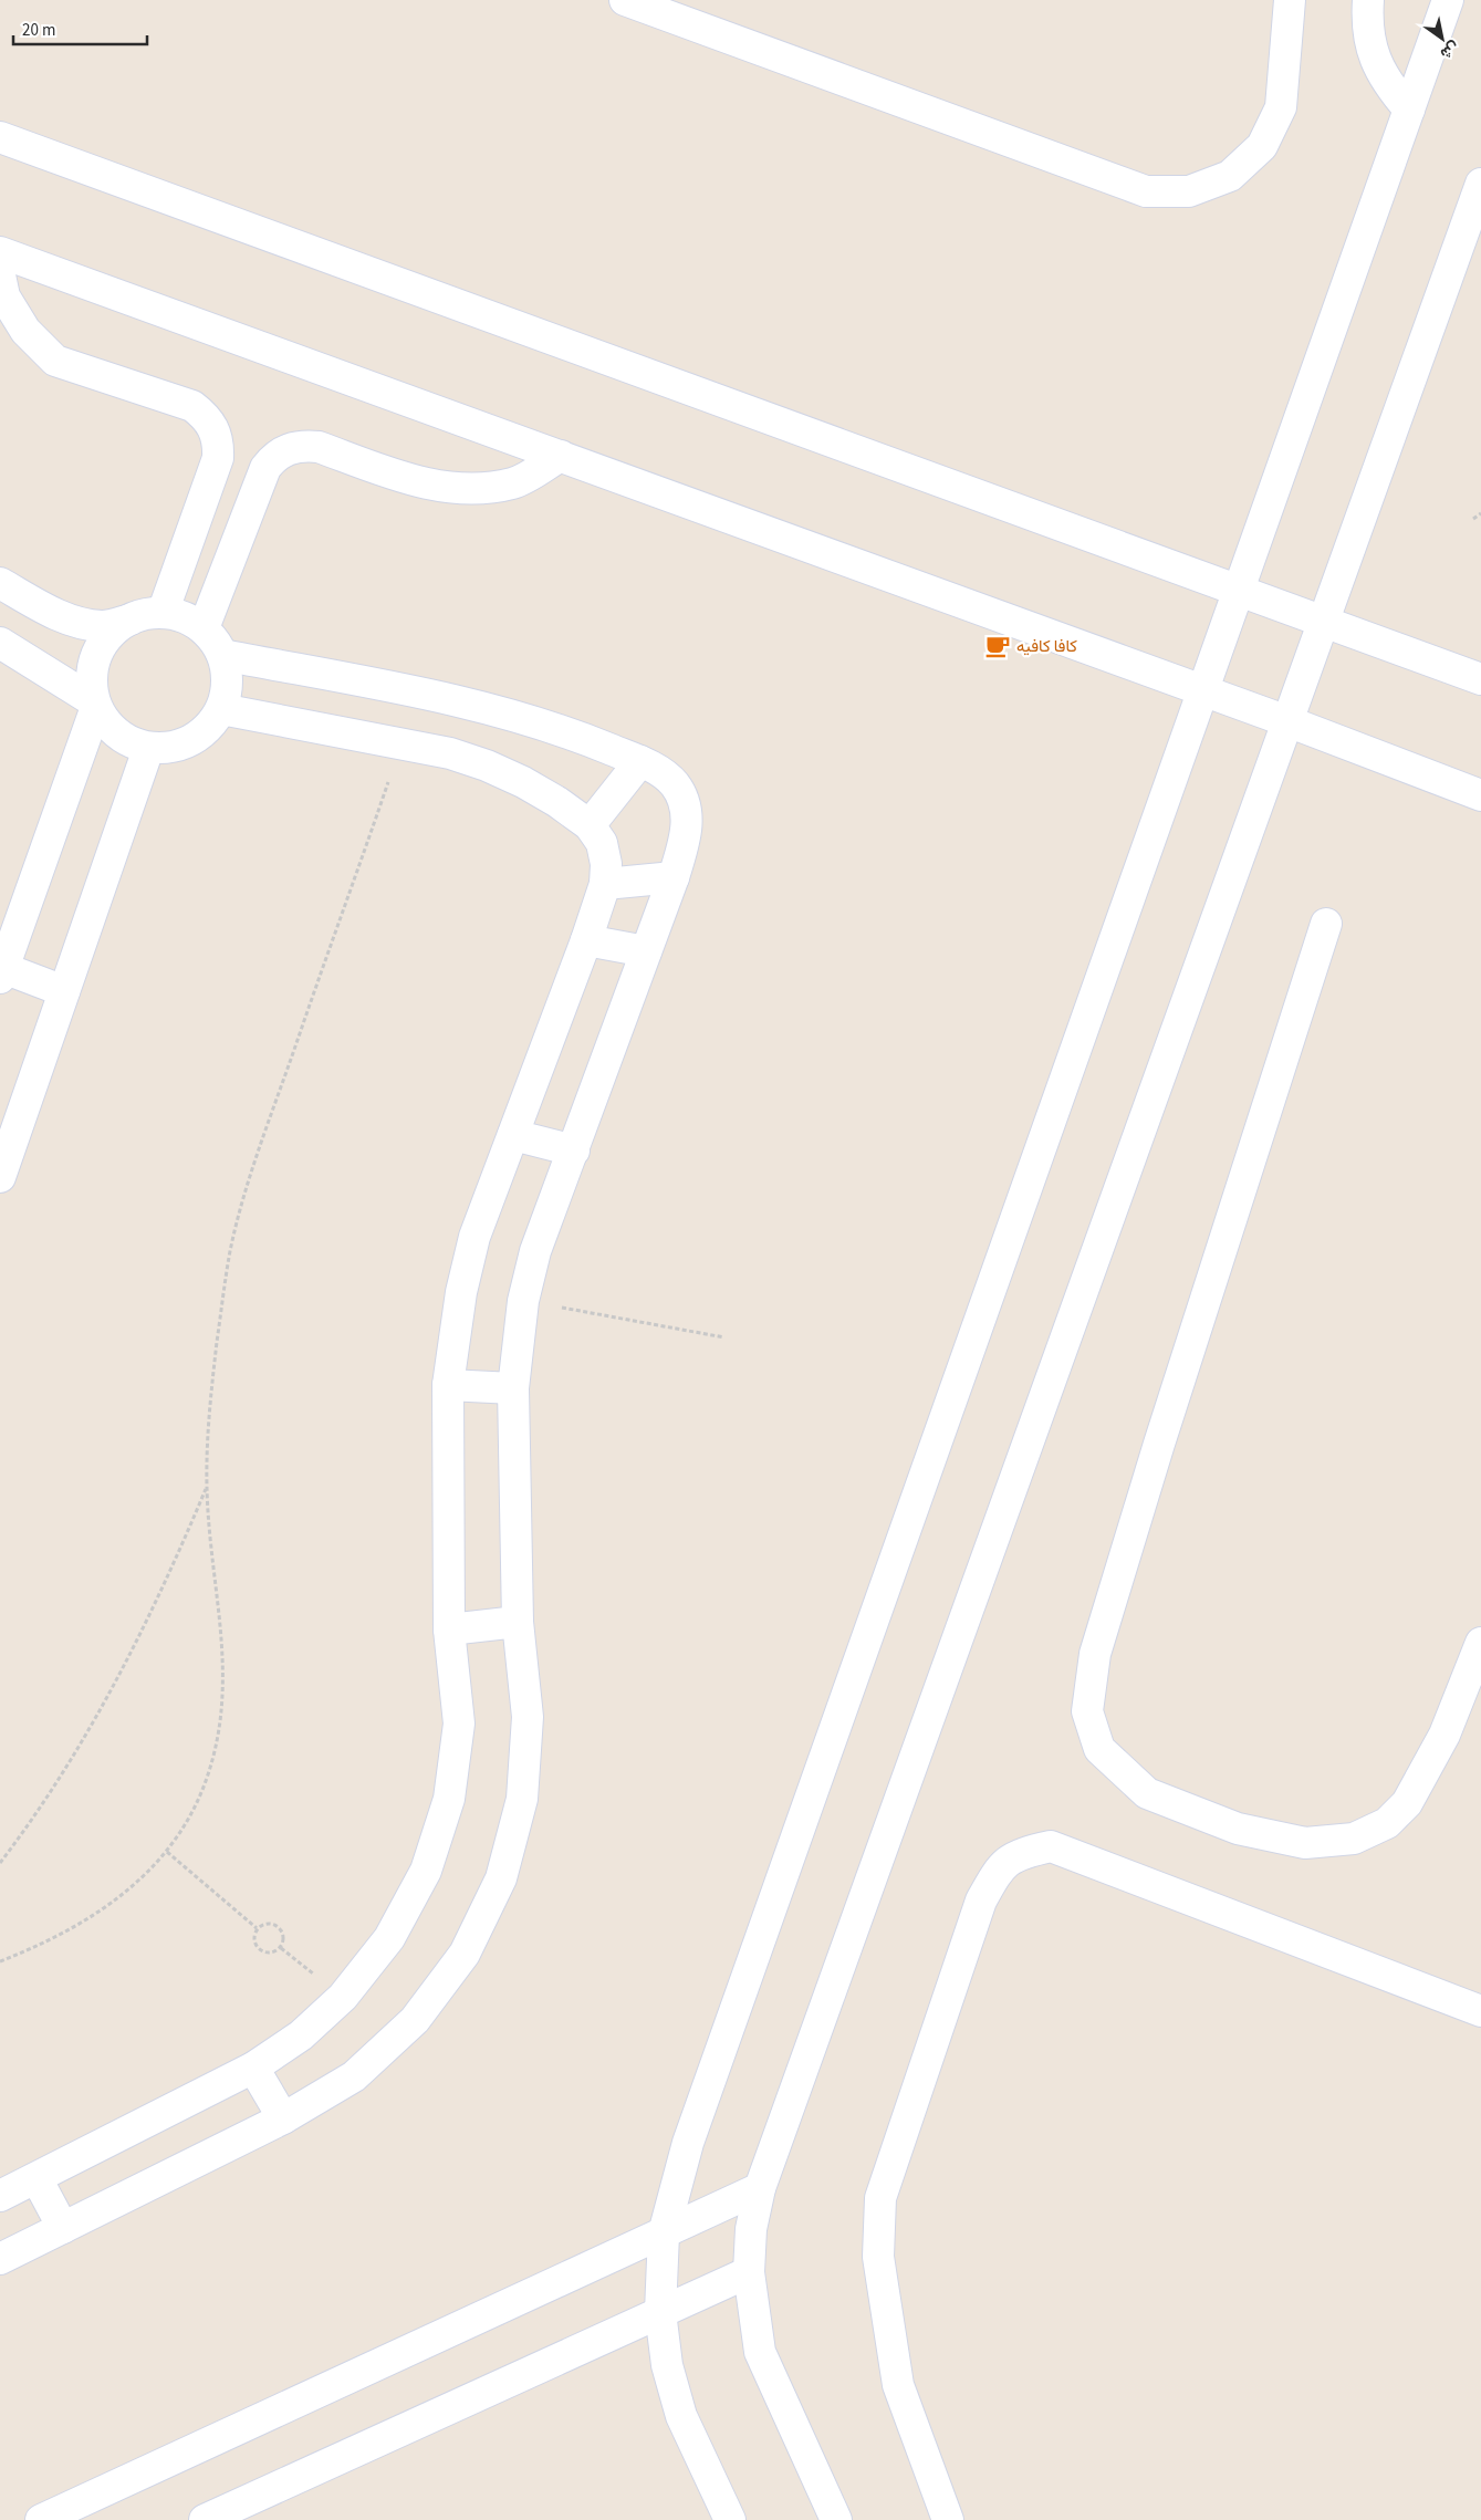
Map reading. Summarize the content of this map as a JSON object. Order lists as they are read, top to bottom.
{
  "places": {
    "cafe": ["كافا كافيه"]
  },
  "scale_bar": "20 m",
  "north": "bottom right"
}
